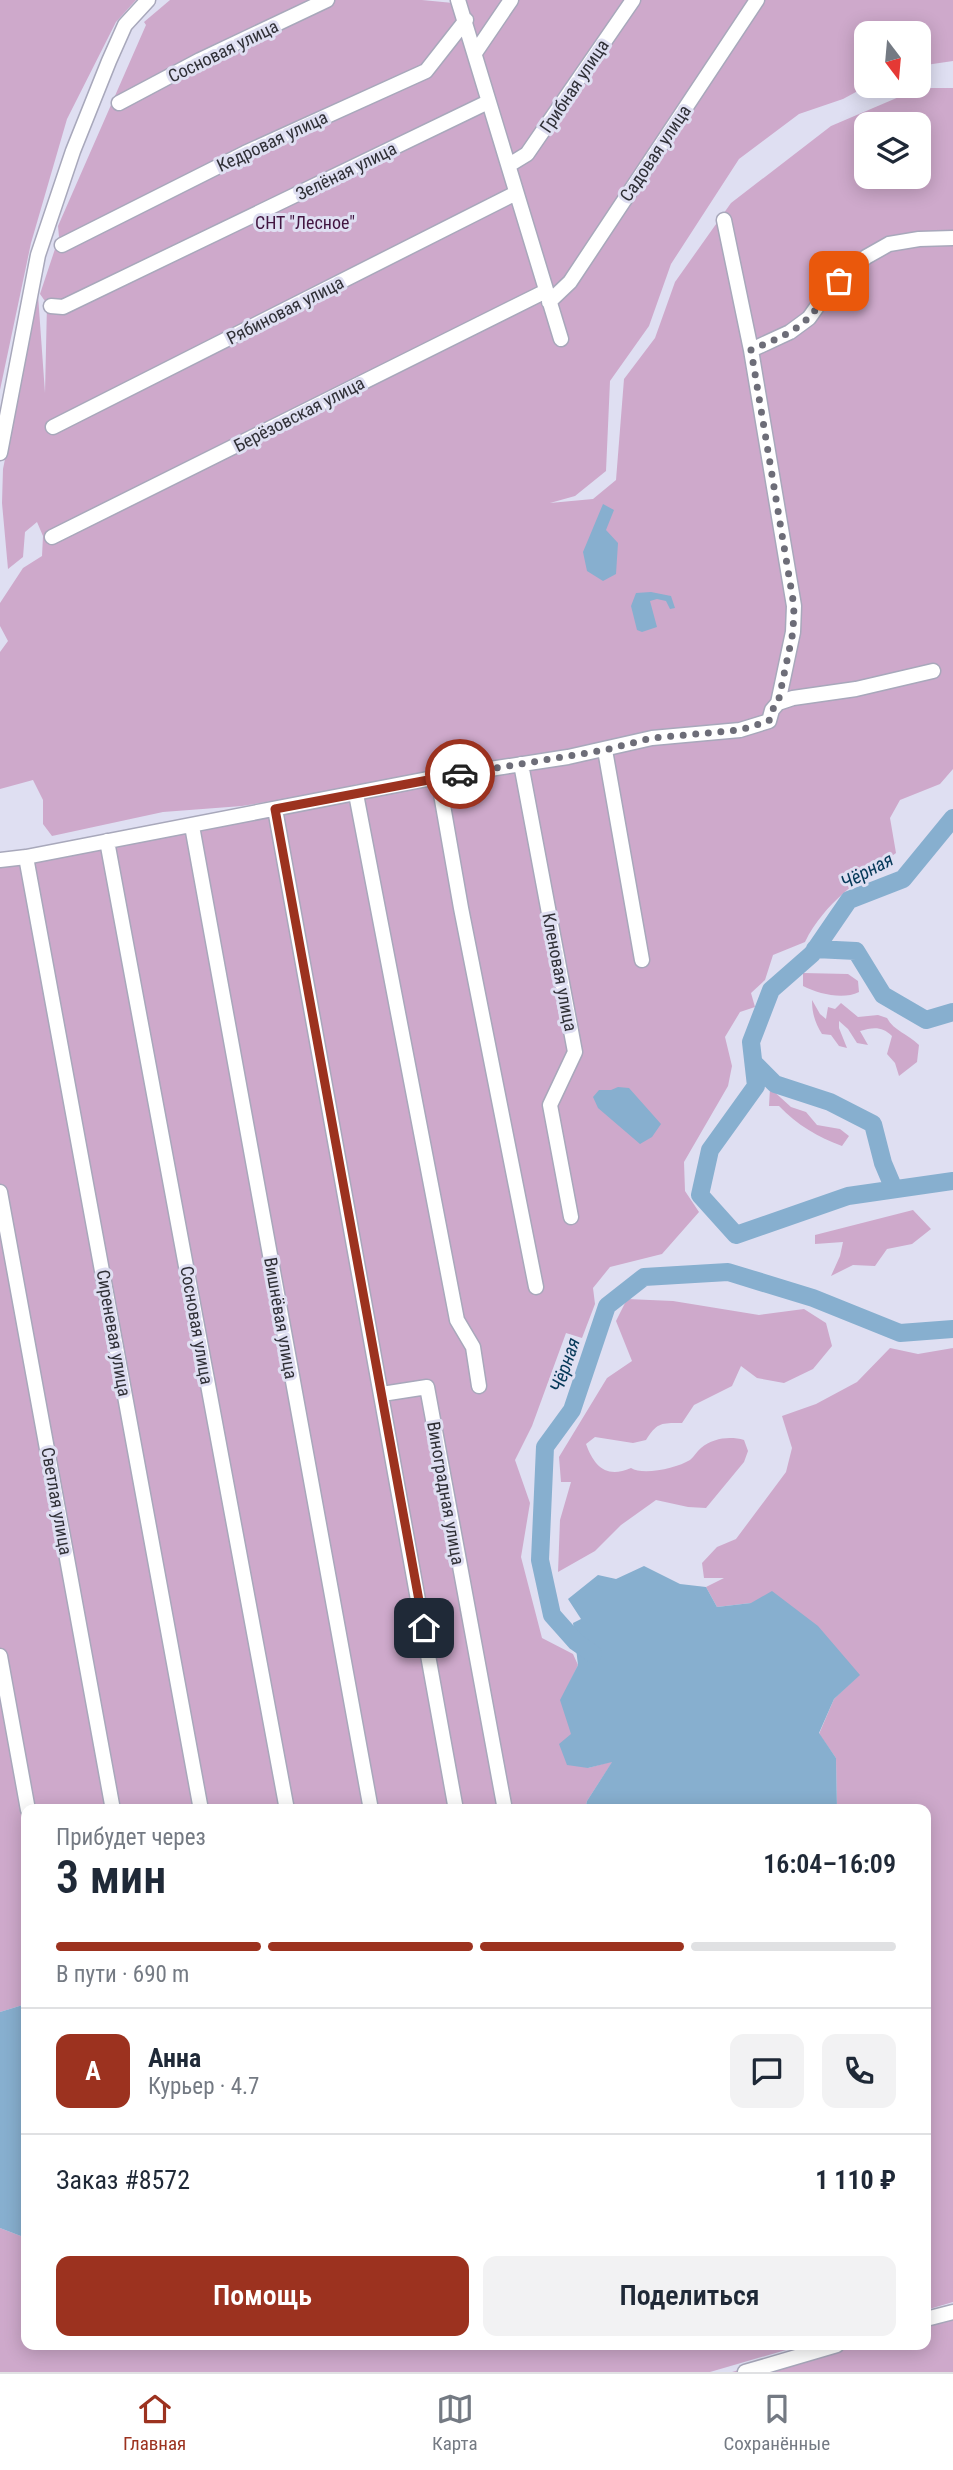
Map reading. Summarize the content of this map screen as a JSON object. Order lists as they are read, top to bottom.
{
  "streets": {
    "street": [
      "Сосновая улица",
      "Грибная улица",
      "Кедровая улица",
      "Садовая улица",
      "Зелёная улица",
      "Рябиновая улица",
      "Берёзовская улица",
      "Кленовая улица",
      "Вишнёвая улица",
      "Сиреневая улица",
      "Виноградная улица",
      "Светлая улица"
    ]
  },
  "crossings": [
    ["Садовая улица", "Берёзовская улица"]
  ],
  "water": ["Чёрная"],
  "parks": ["СНТ \"Лесное\""],
  "north": "bottom",
  "page": {
    "heading": ["3 мин", "Прибудет через", "16:04–16:09"],
    "panel": [
      "Анна",
      "Курьер · 4.7",
      "Заказ #8572",
      "1 110 ₽"
    ],
    "bar": "В пути · 690 m",
    "round": "А",
    "buttons": ["Помощь", "Поделиться"],
    "tabs": ["Главная", "Карта", "Сохранённые"]
  }
}
